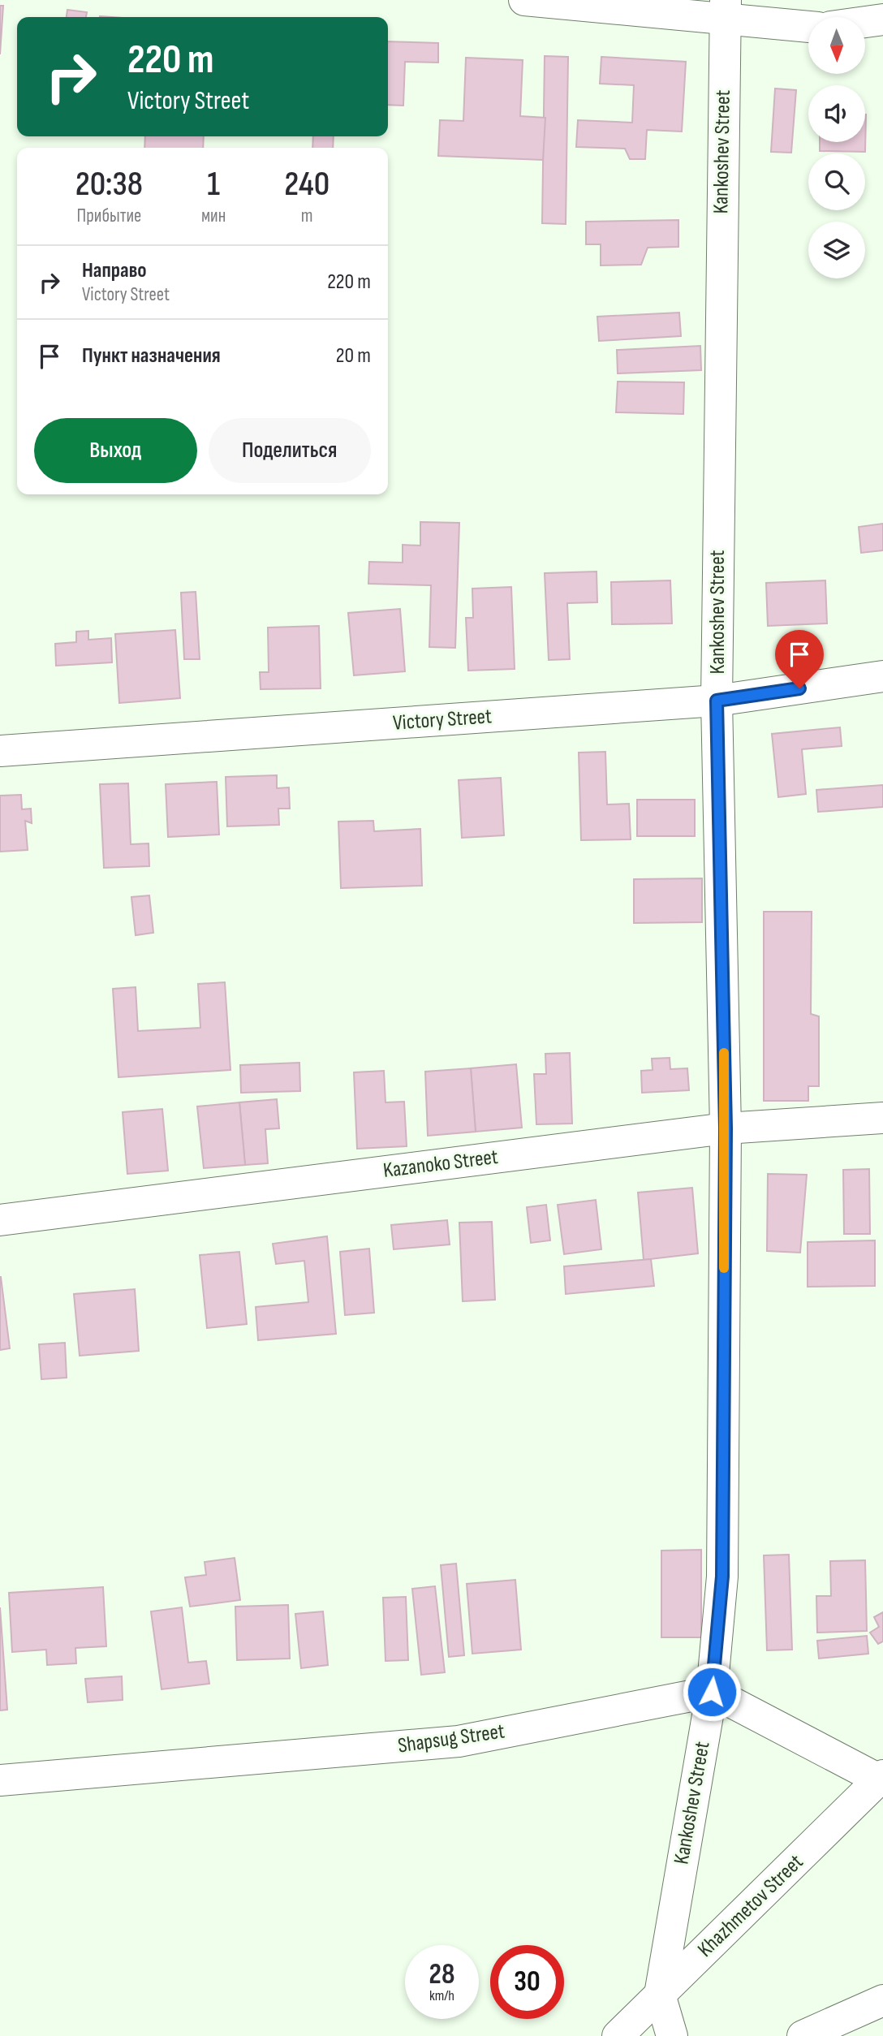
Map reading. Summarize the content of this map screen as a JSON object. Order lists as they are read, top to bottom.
{
  "streets": {
    "street": [
      "Kankoshev Street",
      "Victory Street",
      "Kazanoko Street",
      "Shapsug Street",
      "Khazhmetov Street"
    ]
  },
  "crossings": [
    ["Kankoshev Street", "Victory Street"],
    ["Kankoshev Street", "Kazanoko Street"],
    ["Kankoshev Street", "Shapsug Street"],
    ["Kankoshev Street", "Khazhmetov Street"]
  ],
  "north": "bottom",
  "page": {
    "turn": ["220 m", "Victory Street"],
    "eta": [
      "20:38",
      "Прибытие",
      "1",
      "мин",
      "240",
      "m"
    ],
    "list": [
      {
        "name": "Направо",
        "note": "Victory Street",
        "value": "220 m"
      },
      {
        "name": "Пункт назначения",
        "value": "20 m"
      }
    ],
    "buttons": ["Выход", "Поделиться"],
    "speed": "28 km/h",
    "limit": "30"
  }
}
